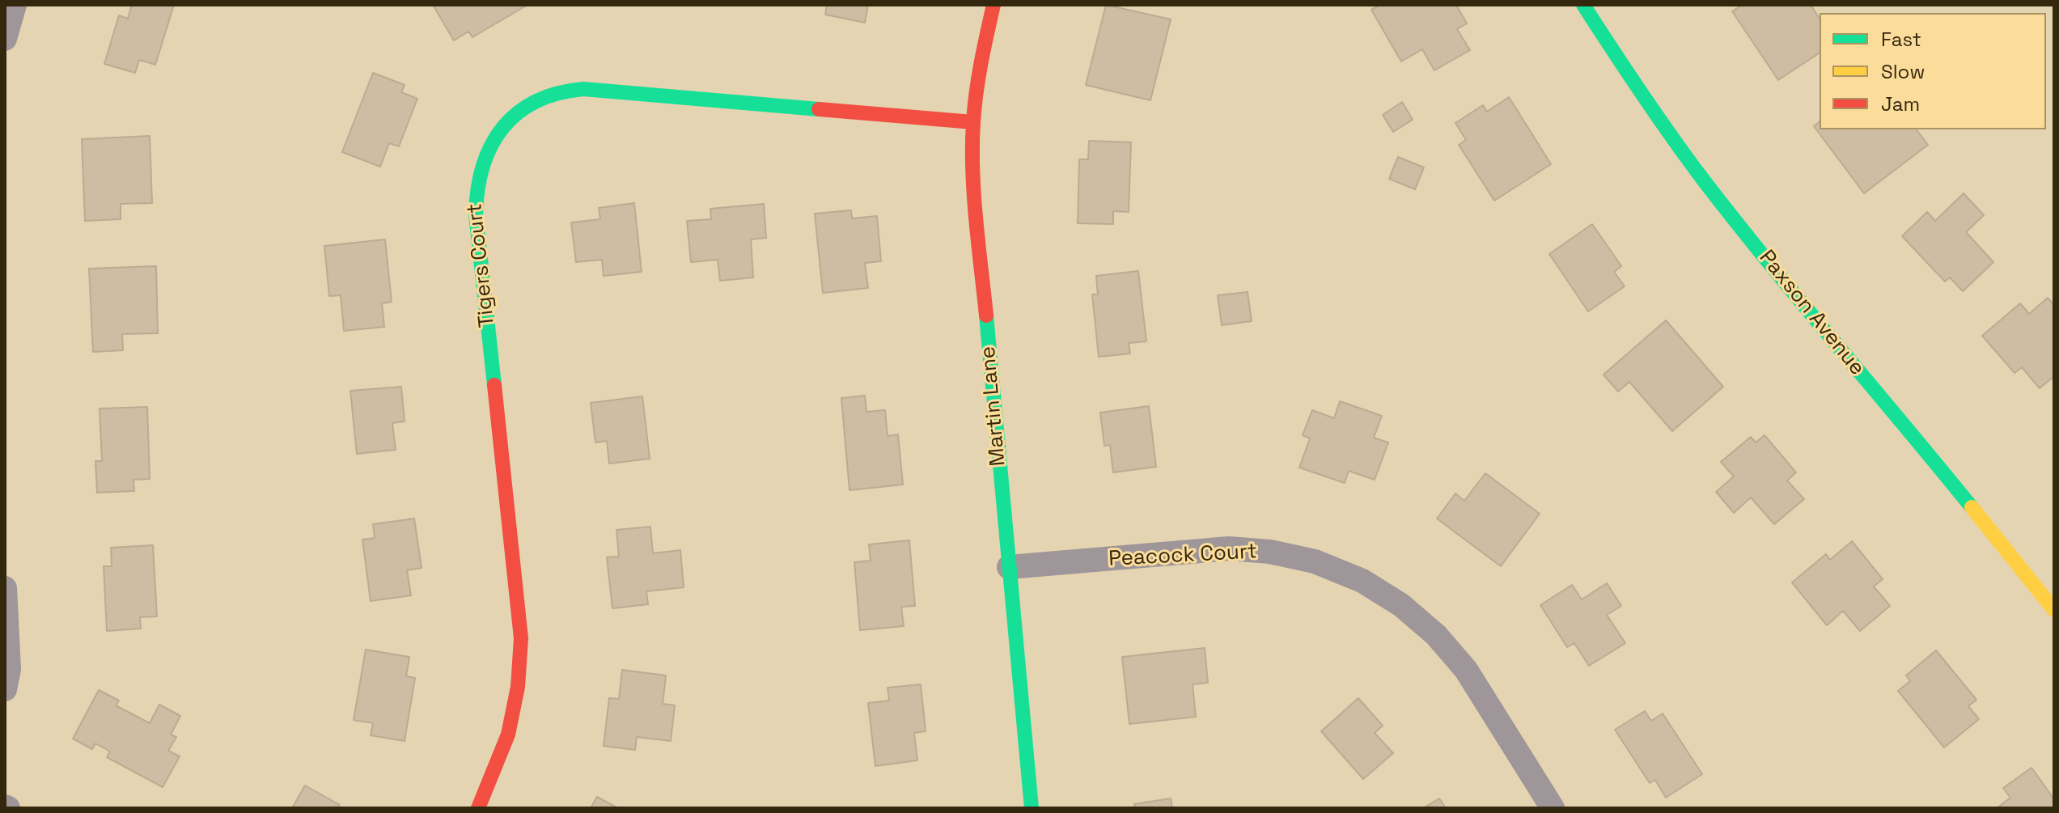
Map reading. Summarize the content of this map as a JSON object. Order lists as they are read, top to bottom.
{
  "streets": {
    "street": [
      "Tigers Court",
      "Paxson Avenue",
      "Martin Lane",
      "Peacock Court"
    ]
  },
  "crossings": [
    ["Tigers Court", "Martin Lane"],
    ["Martin Lane", "Peacock Court"]
  ],
  "legend": ["Fast", "Slow", "Jam"]
}
